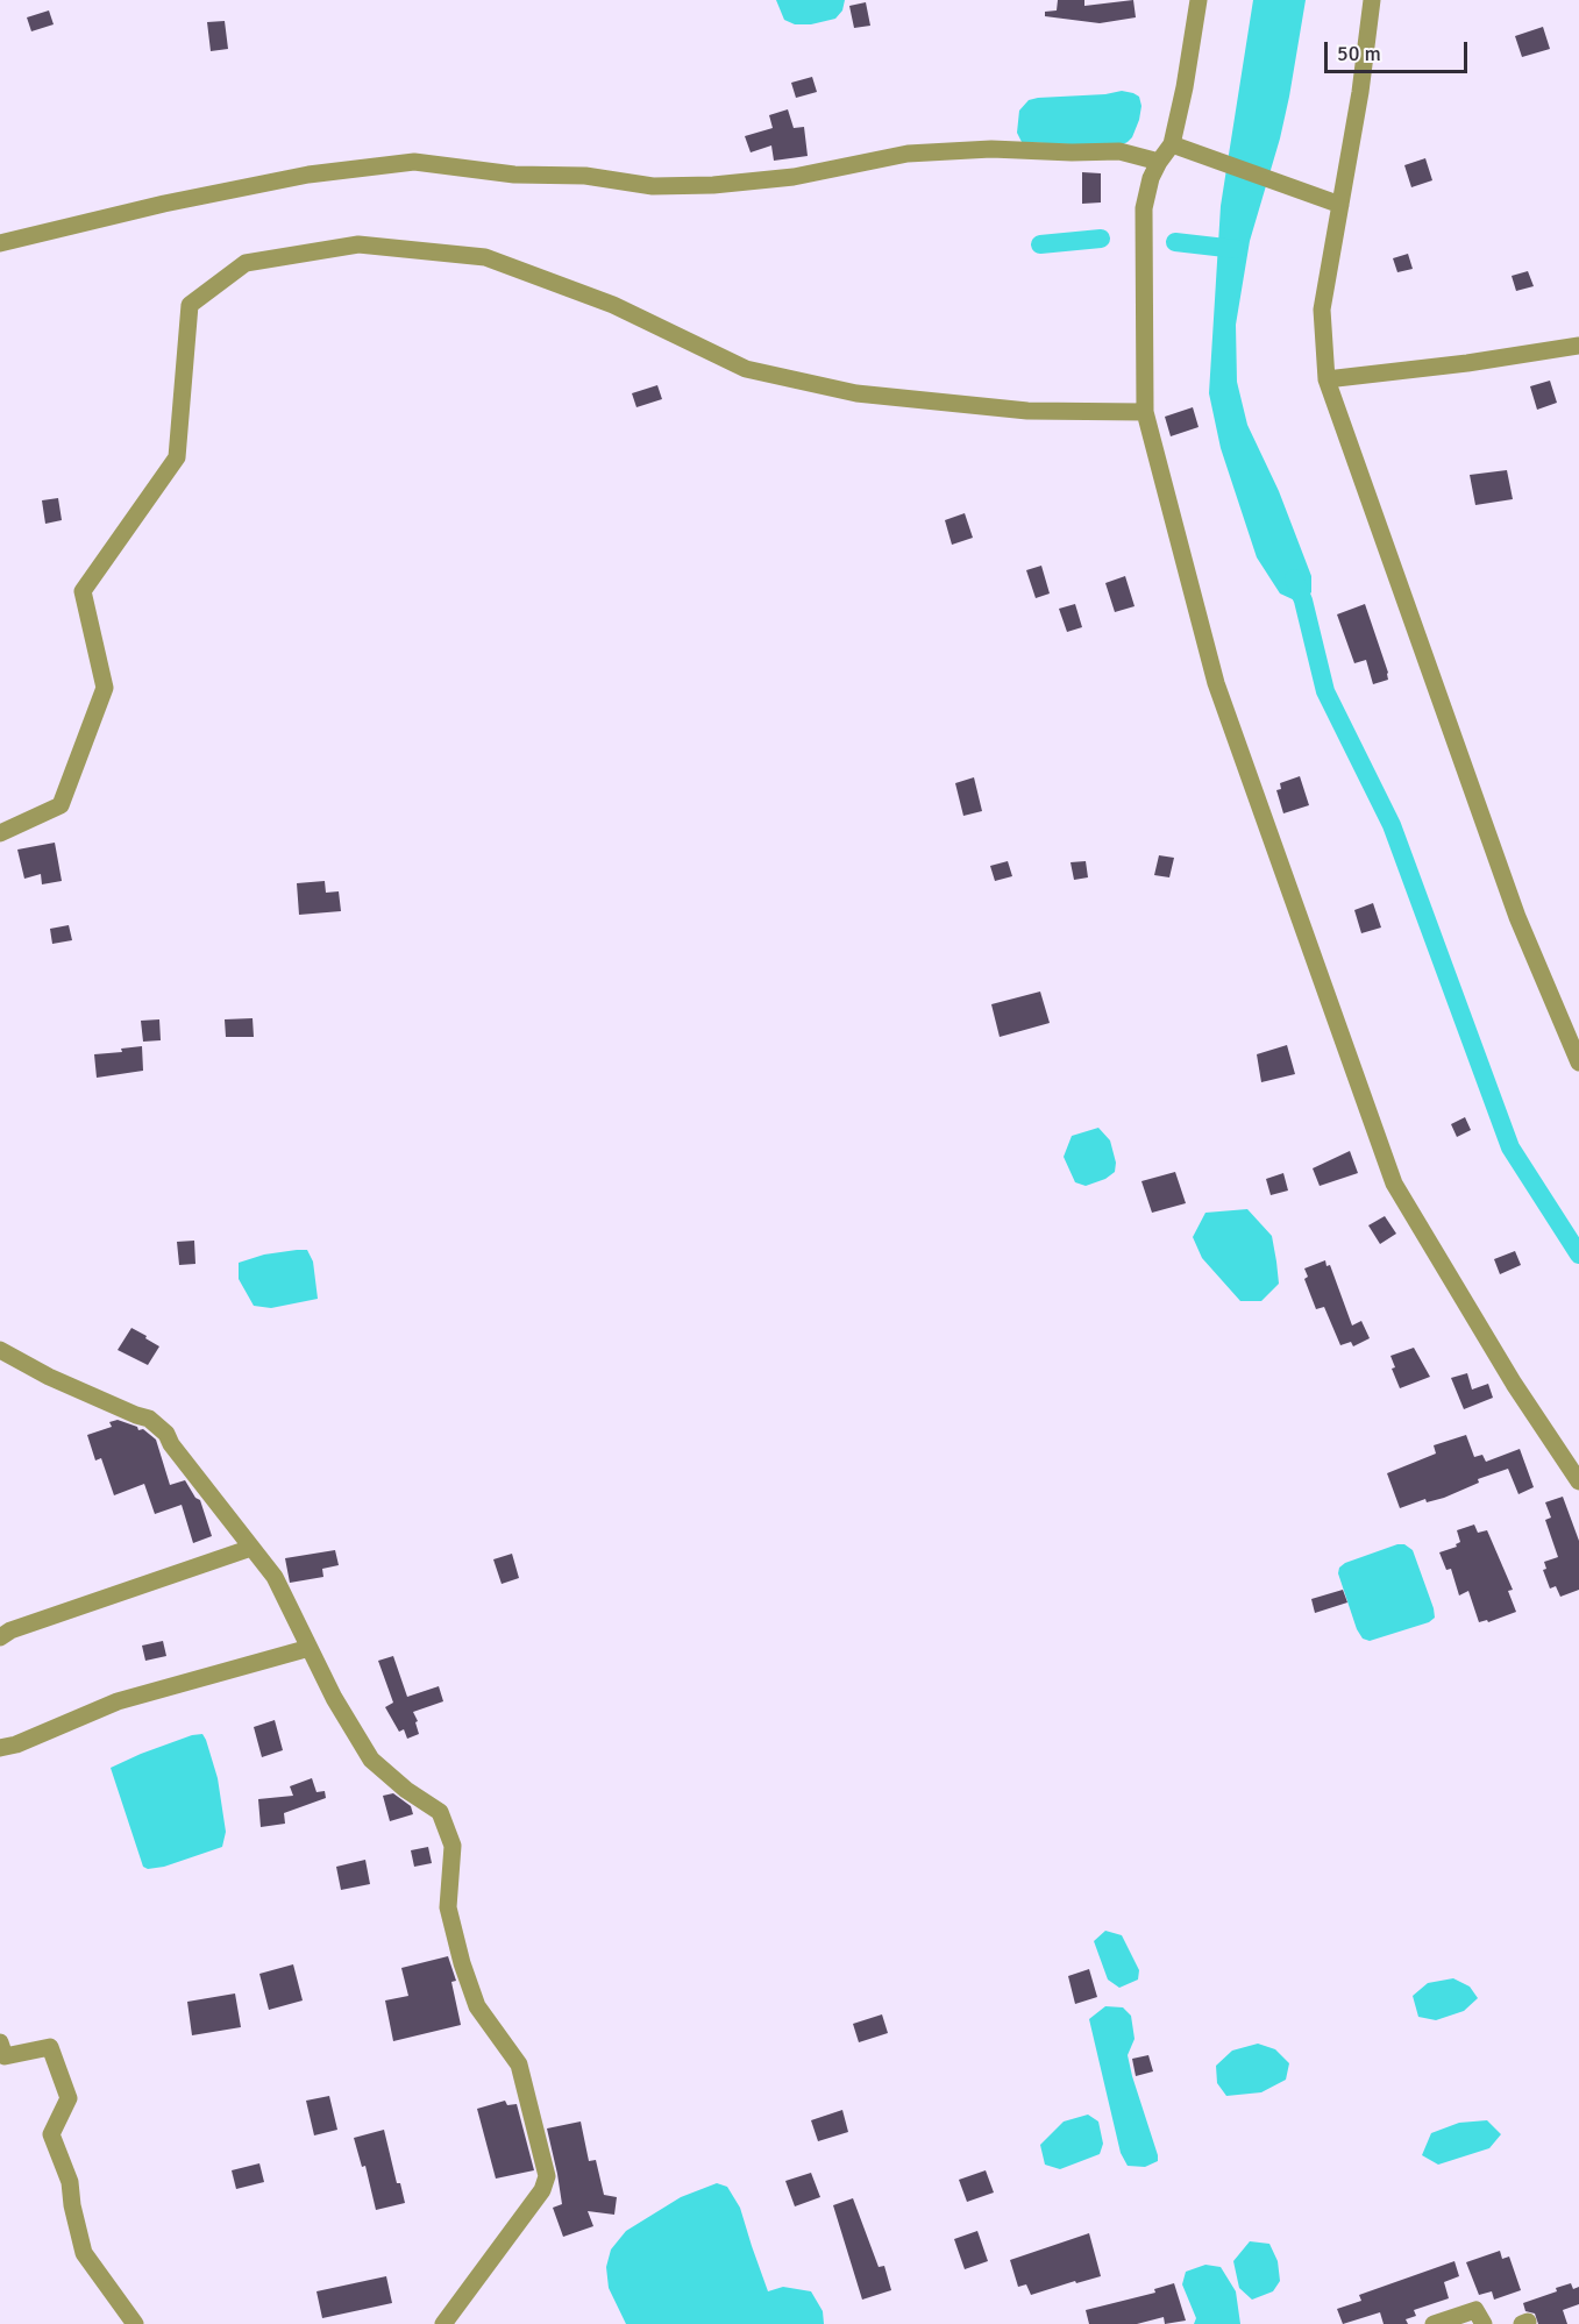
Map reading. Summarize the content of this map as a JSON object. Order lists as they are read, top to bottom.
{
  "scale_bar": "50 m"
}
